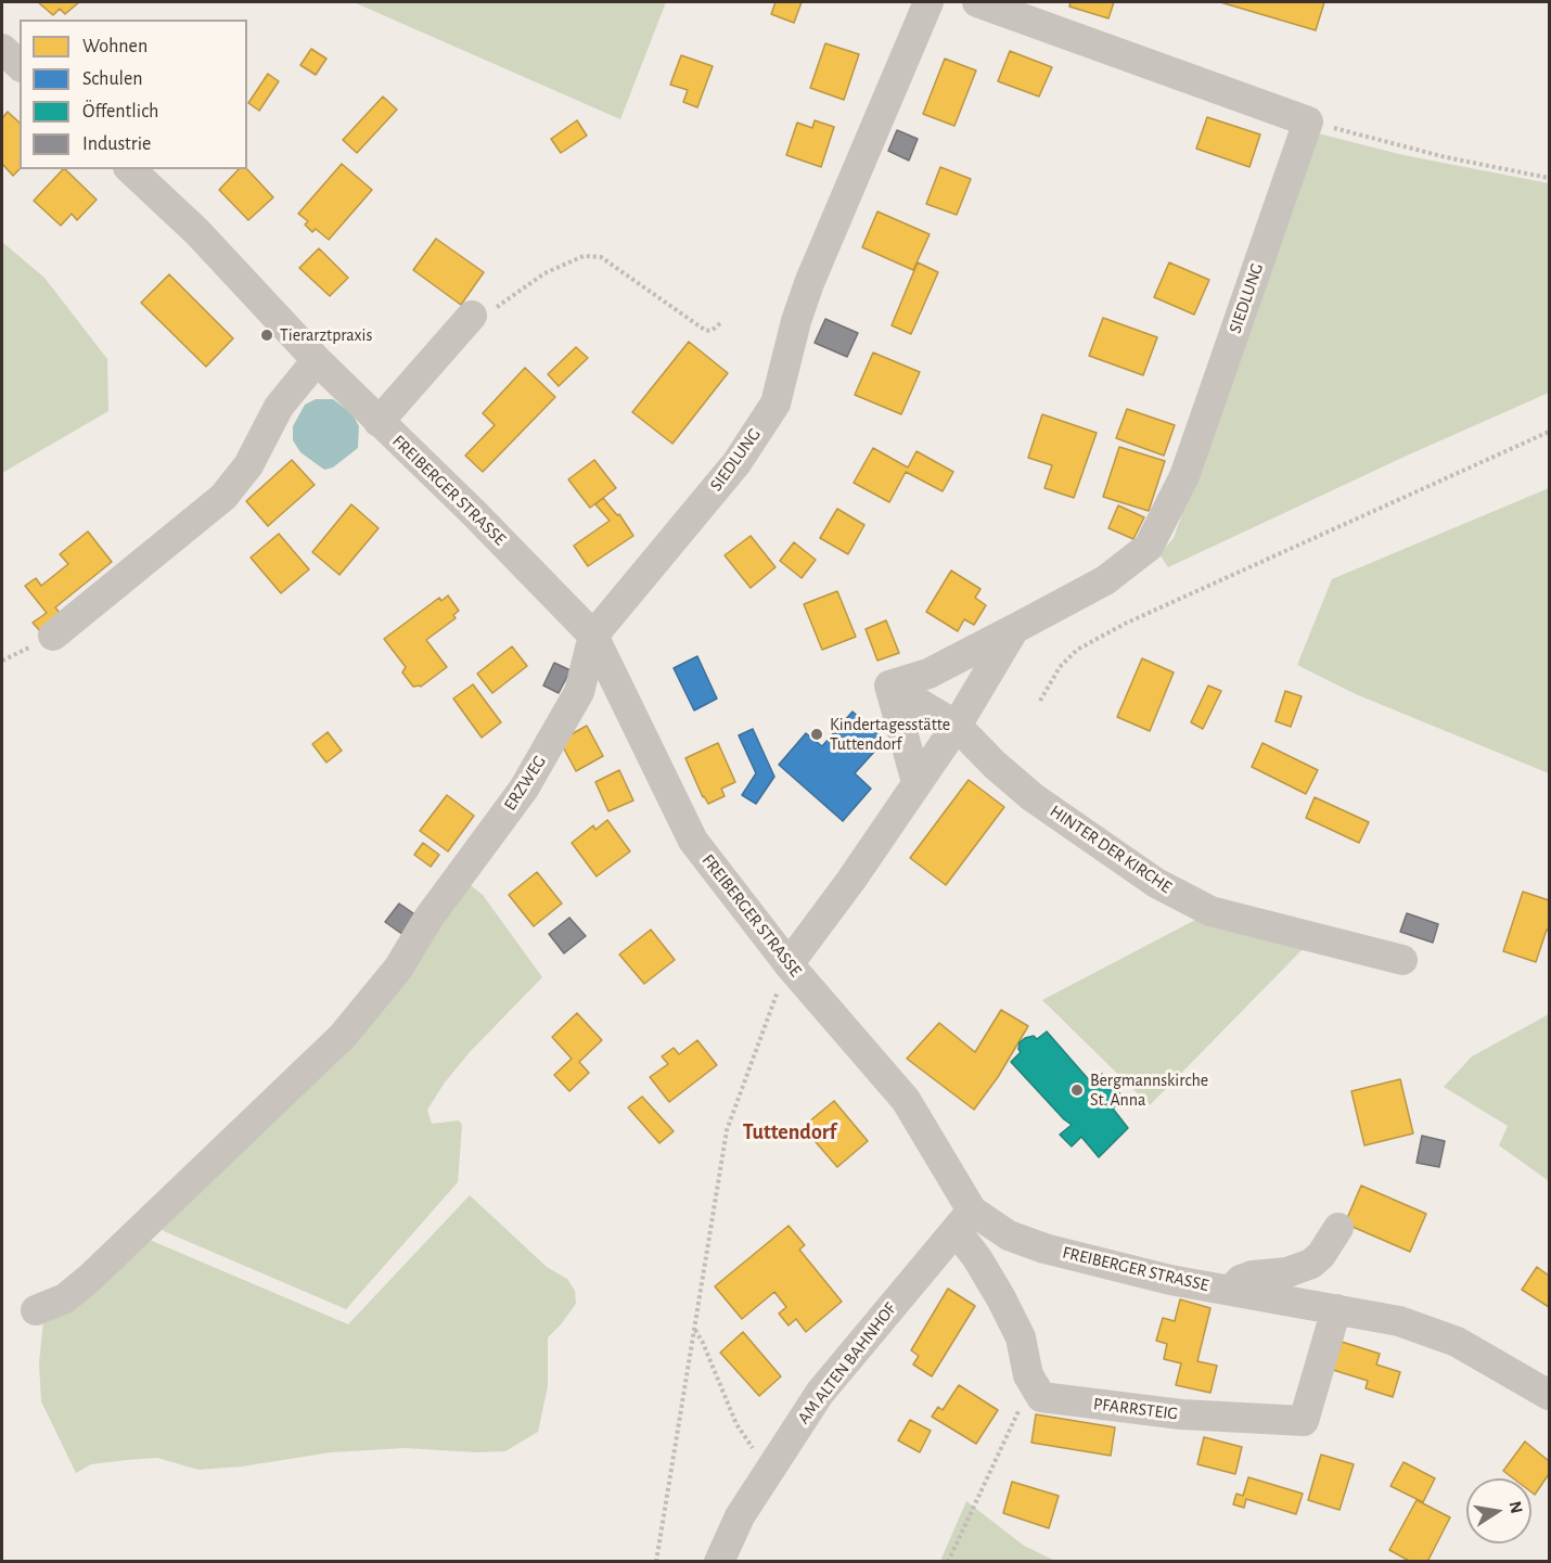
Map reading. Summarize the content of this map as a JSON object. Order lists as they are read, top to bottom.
{
  "streets": {
    "street": [
      "SIEDLUNG",
      "FREIBERGER STRASSE",
      "ERZWEG",
      "HINTER DER KIRCHE",
      "AM ALTEN BAHNHOF",
      "PFARRSTEIG"
    ]
  },
  "crossings": [
    ["SIEDLUNG", "FREIBERGER STRASSE"],
    ["SIEDLUNG", "ERZWEG"],
    ["FREIBERGER STRASSE", "ERZWEG"],
    ["FREIBERGER STRASSE", "AM ALTEN BAHNHOF"],
    ["FREIBERGER STRASSE", "PFARRSTEIG"]
  ],
  "districts": ["Tuttendorf"],
  "places": ["Tierarztpraxis", "Kindertagesstätte Tuttendorf", "Bergmannskirche St. Anna"],
  "legend": [
    "Wohnen",
    "Schulen",
    "Öffentlich",
    "Industrie"
  ],
  "north": "right"
}
